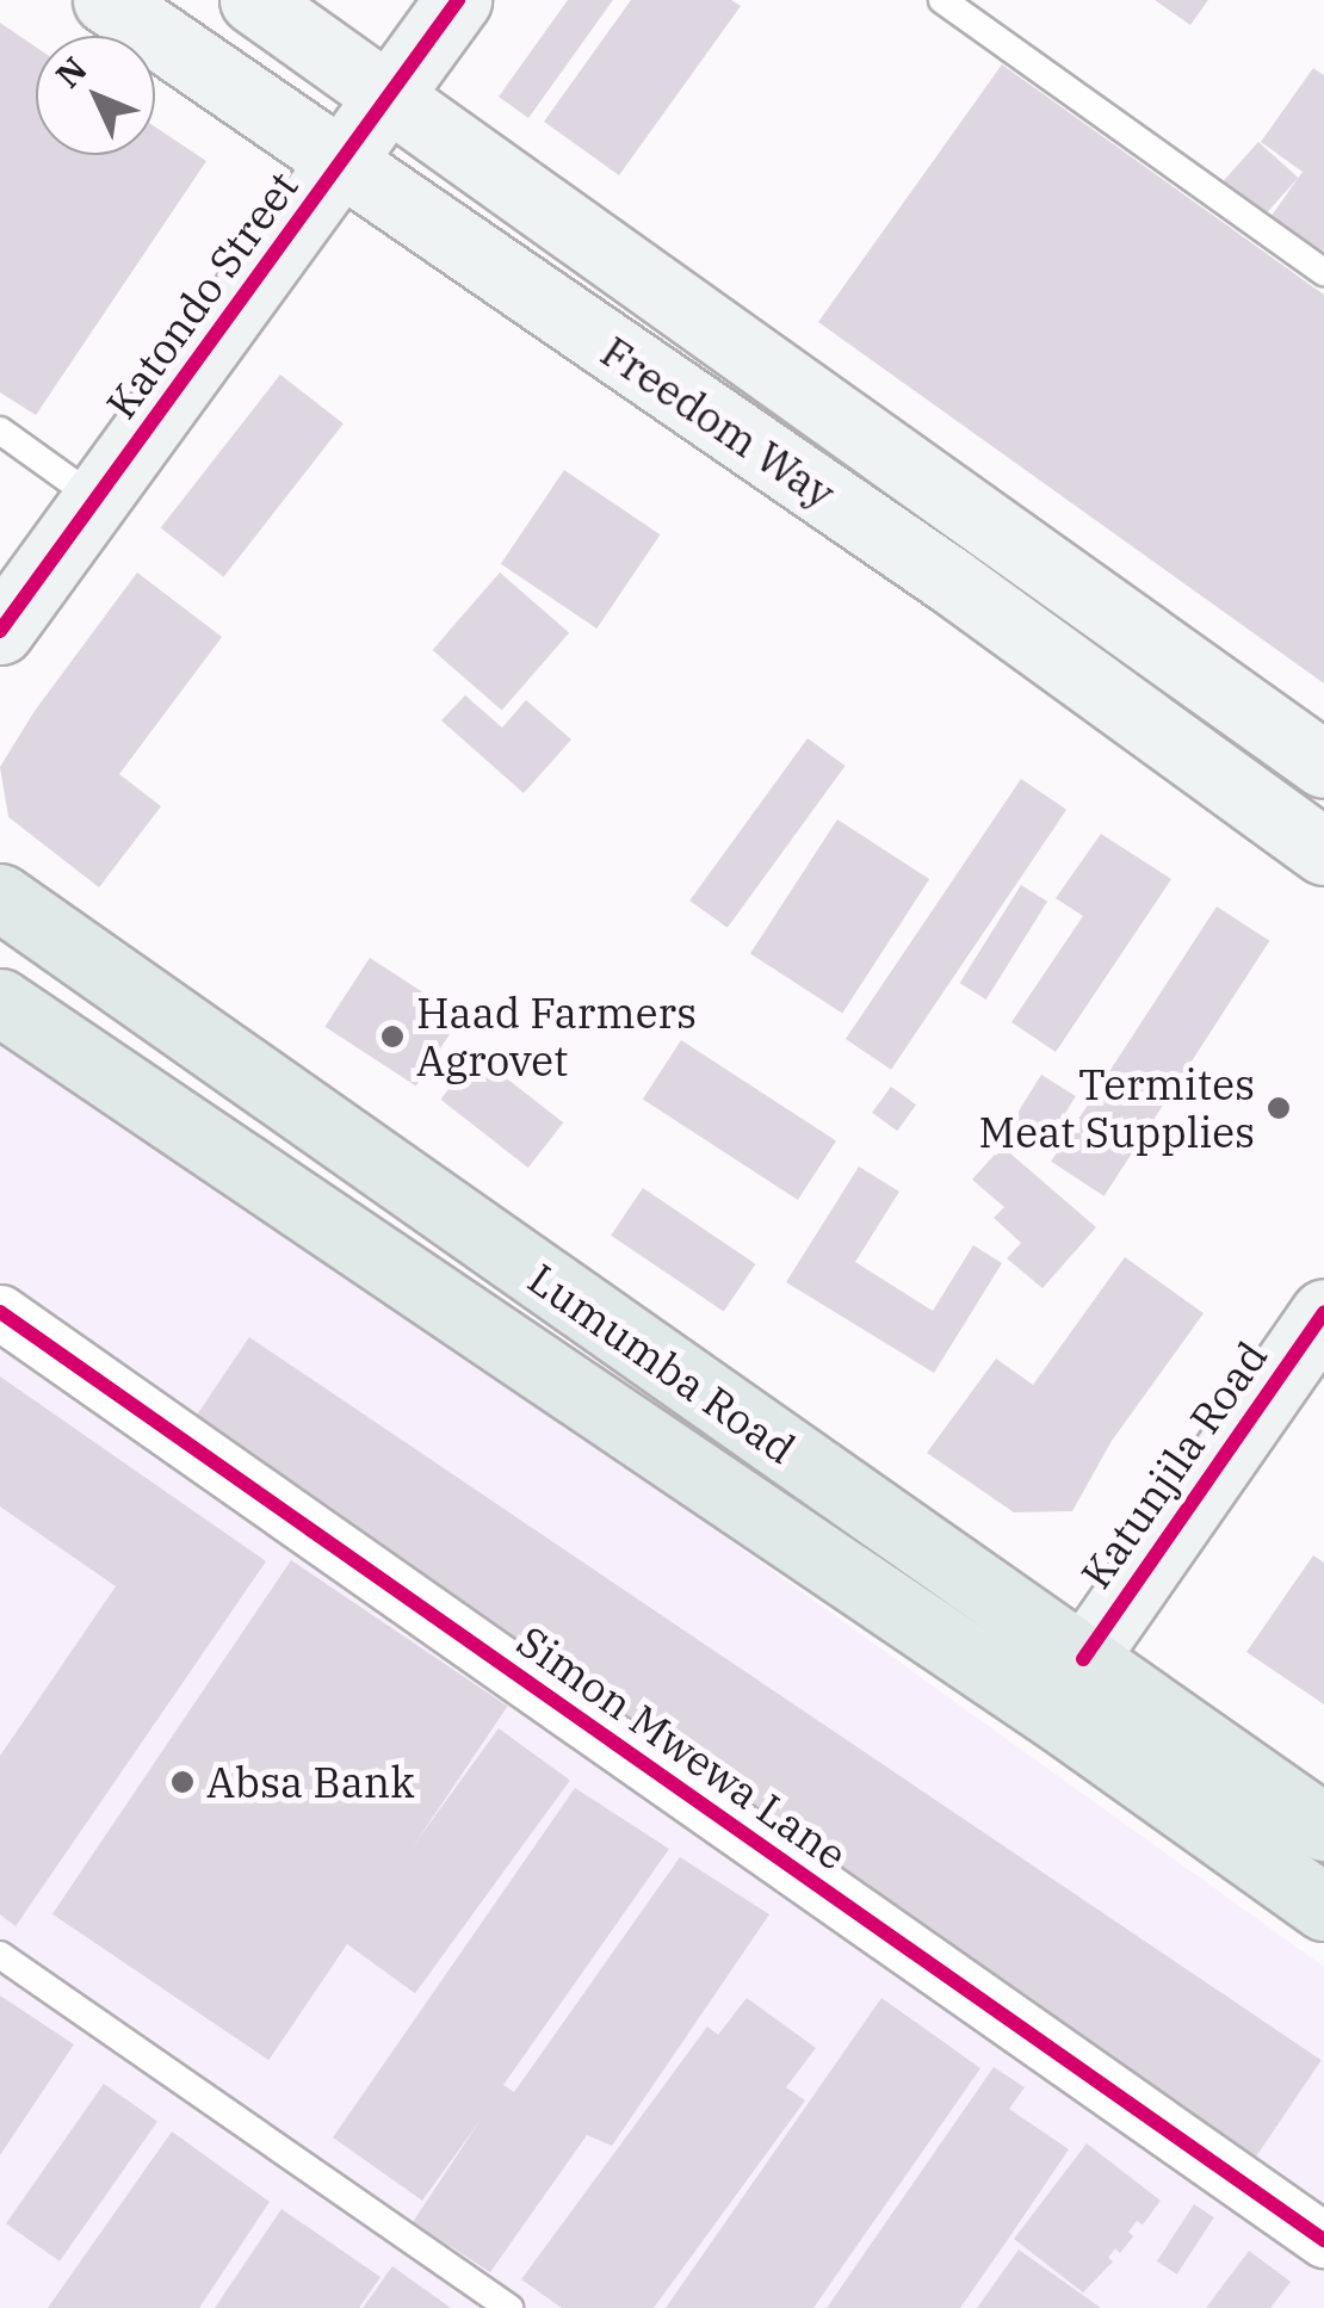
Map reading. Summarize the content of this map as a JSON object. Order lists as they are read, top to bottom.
{
  "streets": {
    "main road": [
      "Katondo Street",
      "Freedom Way",
      "Lumumba Road",
      "Katunjila Road"
    ],
    "street": ["Simon Mwewa Lane"]
  },
  "crossings": [
    ["Katondo Street", "Freedom Way"],
    ["Lumumba Road", "Katunjila Road"]
  ],
  "places": ["Haad Farmers Agrovet", "Termites Meat Supplies", "Absa Bank"],
  "north": "top left"
}
